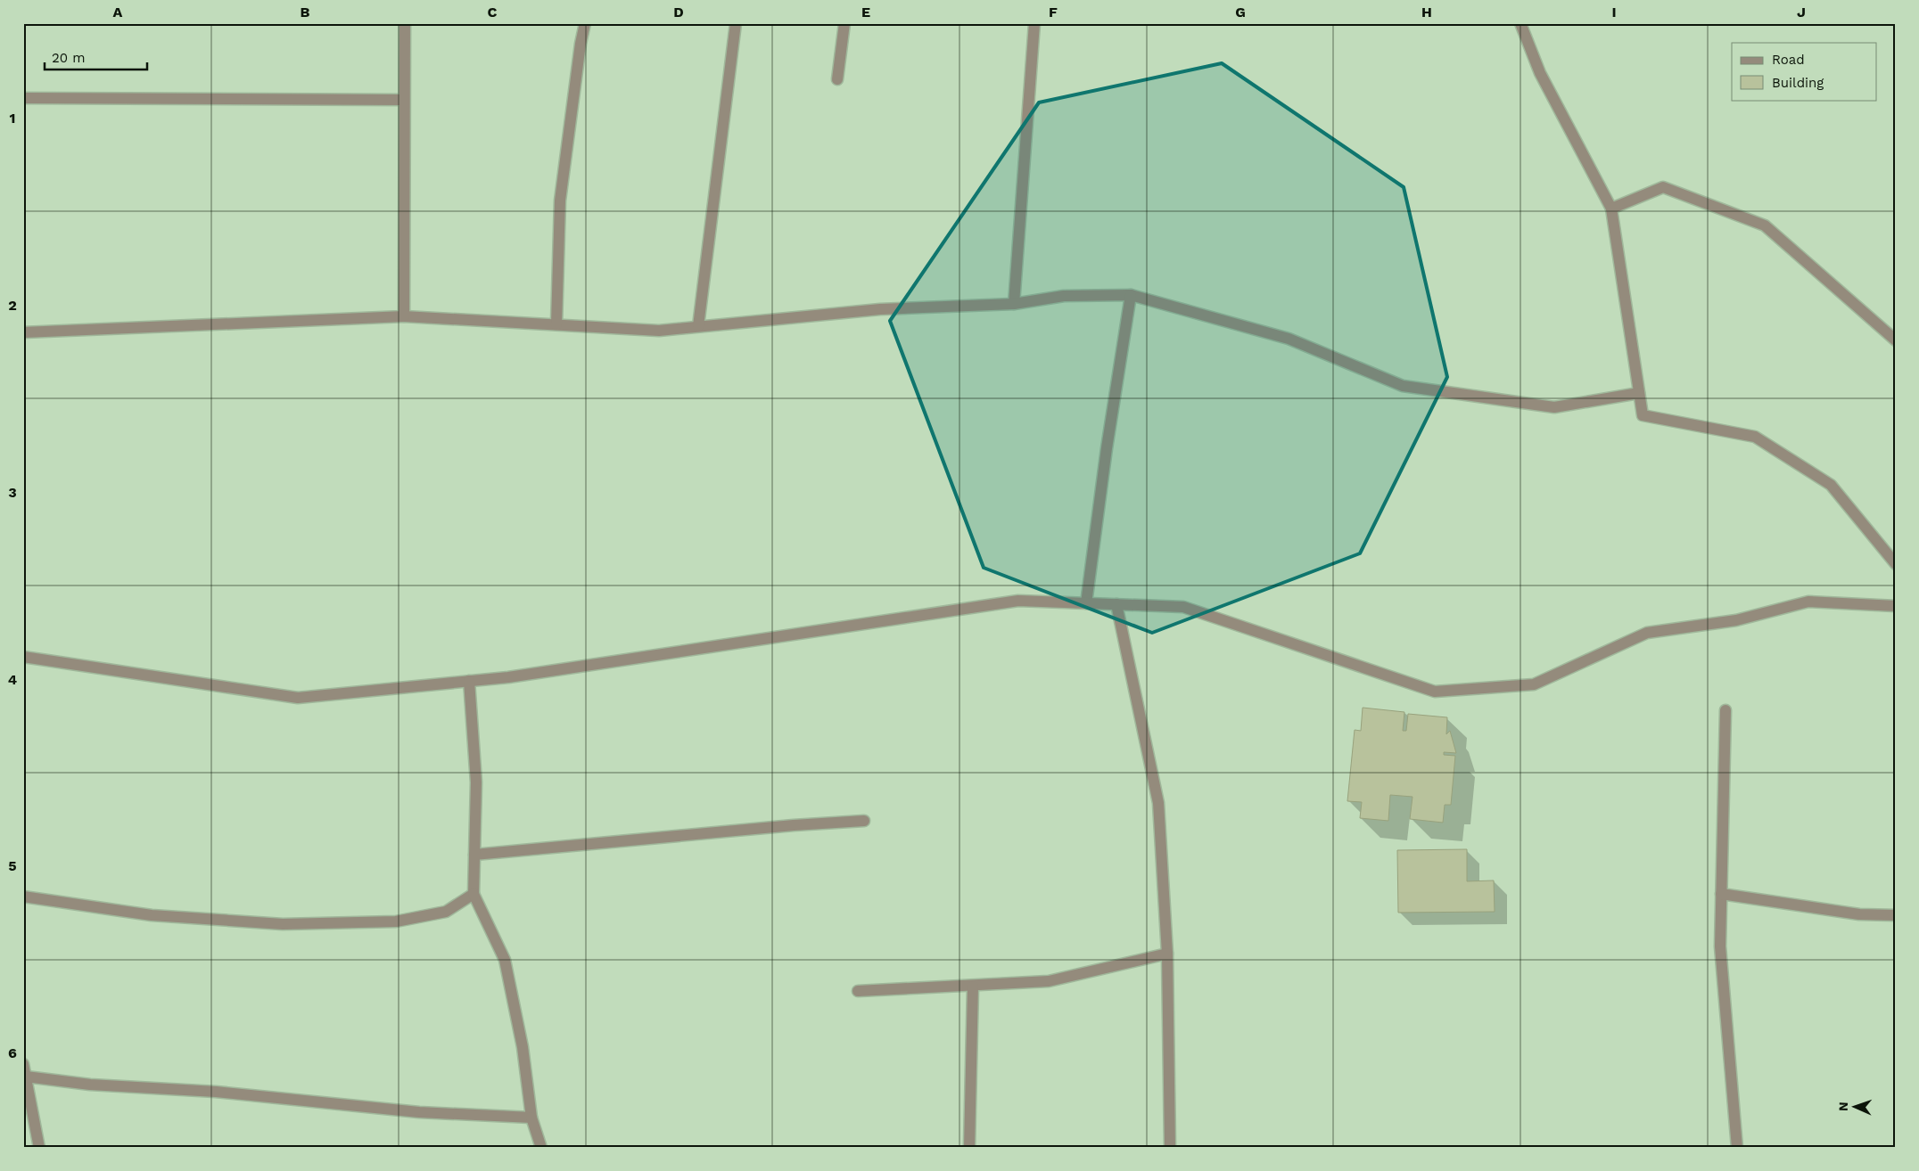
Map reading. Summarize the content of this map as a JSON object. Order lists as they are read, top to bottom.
{
  "legend": ["Road", "Building"],
  "scale_bar": "20 m",
  "north": "left",
  "grid": {
    "columns": [
      "A",
      "B",
      "C",
      "D",
      "E",
      "F",
      "G",
      "H",
      "I",
      "J"
    ],
    "rows": [
      "1",
      "2",
      "3",
      "4",
      "5",
      "6"
    ]
  }
}
